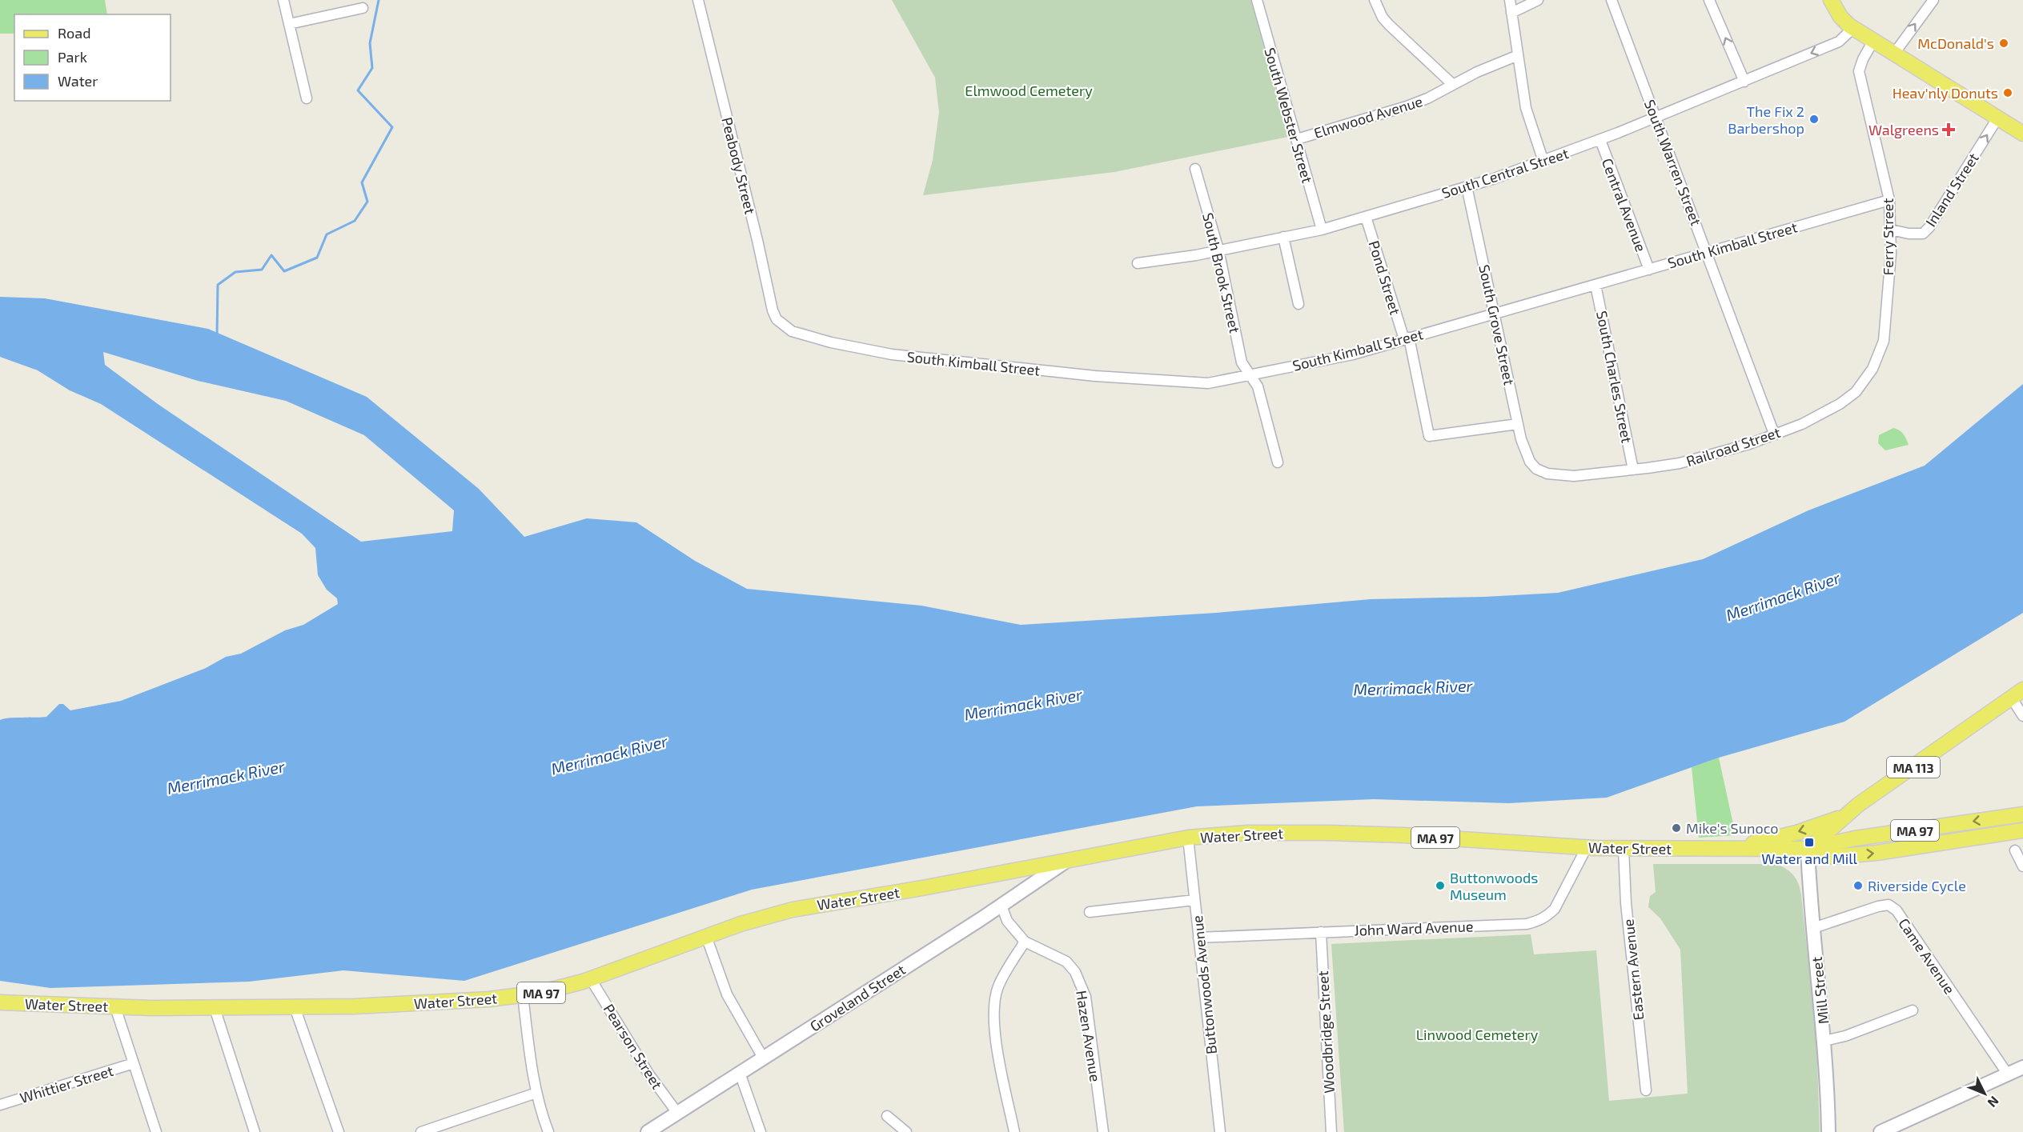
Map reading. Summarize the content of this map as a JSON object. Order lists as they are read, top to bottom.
{
  "streets": {
    "main road": [
      "MA 113",
      "MA 97",
      "Water Street",
      "Mill Street",
      "Groveland Street"
    ],
    "street": [
      "South Webster Street",
      "Elmwood Avenue",
      "South Warren Street",
      "Peabody Street",
      "South Central Street",
      "Inland Street",
      "Central Avenue",
      "Ferry Street",
      "South Kimball Street",
      "South Brook Street",
      "Pond Street",
      "South Grove Street",
      "South Charles Street",
      "Railroad Street",
      "John Ward Avenue",
      "Came Avenue",
      "Eastern Avenue",
      "Buttonwoods Avenue",
      "Woodbridge Street",
      "Hazen Avenue",
      "Pearson Street",
      "Whittier Street"
    ]
  },
  "crossings": [
    ["South Webster Street", "Elmwood Avenue"],
    ["South Webster Street", "South Central Street"],
    ["South Warren Street", "South Central Street"],
    ["South Warren Street", "South Kimball Street"],
    ["South Warren Street", "Railroad Street"],
    ["Peabody Street", "South Kimball Street"],
    ["South Central Street", "Central Avenue"],
    ["South Central Street", "South Brook Street"],
    ["South Central Street", "Pond Street"],
    ["South Central Street", "South Grove Street"],
    ["Inland Street", "Ferry Street"],
    ["Central Avenue", "South Kimball Street"],
    ["Ferry Street", "South Kimball Street"],
    ["Ferry Street", "Railroad Street"],
    ["South Kimball Street", "South Brook Street"],
    ["South Kimball Street", "Pond Street"],
    ["South Kimball Street", "South Grove Street"],
    ["South Kimball Street", "South Charles Street"],
    ["Pond Street", "South Grove Street"],
    ["South Grove Street", "Railroad Street"],
    ["South Charles Street", "Railroad Street"],
    ["MA 97", "Water Street"],
    ["MA 97", "Mill Street"],
    ["Water Street", "John Ward Avenue"],
    ["Water Street", "Eastern Avenue"],
    ["Water Street", "Buttonwoods Avenue"],
    ["Water Street", "Mill Street"],
    ["Water Street", "Groveland Street"],
    ["Water Street", "Pearson Street"],
    ["John Ward Avenue", "Buttonwoods Avenue"],
    ["John Ward Avenue", "Woodbridge Street"],
    ["Came Avenue", "Mill Street"],
    ["Groveland Street", "Pearson Street"]
  ],
  "one_way": ["Inland Street"],
  "water": ["Merrimack River"],
  "parks": ["Elmwood Cemetery", "Linwood Cemetery"],
  "places": {
    "other": [
      "McDonald's",
      "Heav'nly Donuts",
      "The Fix 2 Barbershop",
      "Mike's Sunoco",
      "Buttonwoods Museum",
      "Riverside Cycle"
    ],
    "health": ["Walgreens"],
    "transit": ["Water and Mill"]
  },
  "legend": ["Road", "Park", "Water"],
  "north": "bottom right"
}
